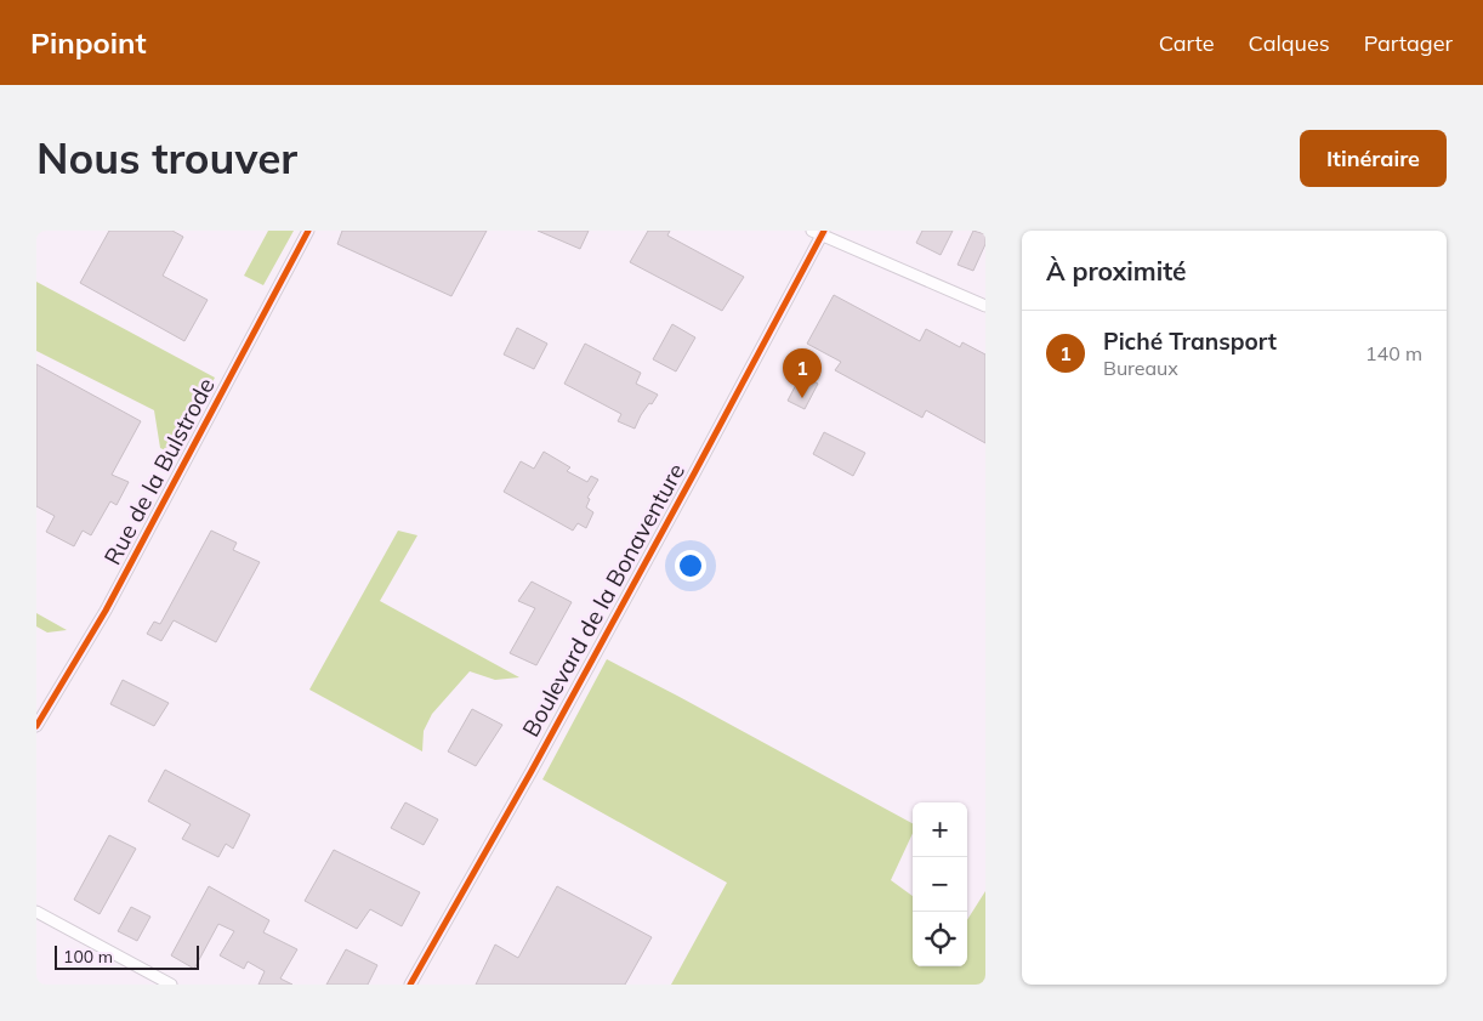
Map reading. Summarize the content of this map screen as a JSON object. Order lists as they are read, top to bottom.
{
  "streets": {
    "street": ["Rue de la Bulstrode", "Boulevard de la Bonaventure"]
  },
  "scale_bar": "100 m",
  "page": {
    "header": "Pinpoint",
    "nav": ["Carte", "Calques", "Partager"],
    "buttons": "Itinéraire",
    "title": "Nous trouver",
    "heading": "À proximité",
    "list": [
      {
        "mark": "1",
        "name": "Piché Transport",
        "note": "Bureaux",
        "value": "140 m"
      }
    ],
    "pins": "1",
    "map_buttons": ["+", "−"],
    "scale": "100 m"
  }
}
